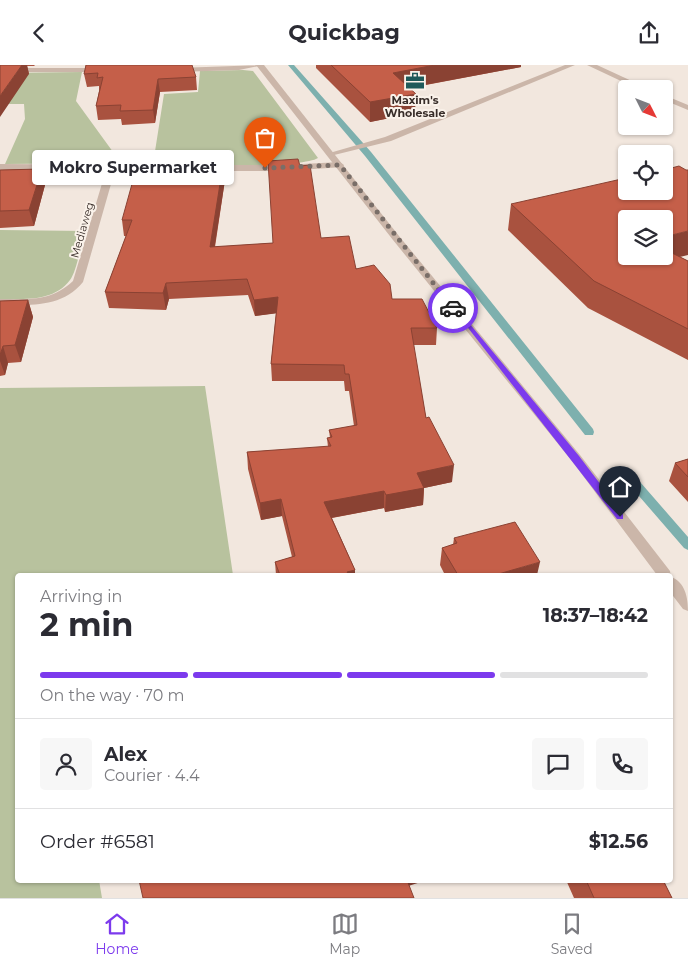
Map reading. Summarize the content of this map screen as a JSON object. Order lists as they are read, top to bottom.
{
  "streets": {
    "street": ["Mediaweg"]
  },
  "places": {
    "office": ["Maxim's Wholesale"],
    "other": ["Mokro Supermarket"]
  },
  "north": "bottom right",
  "page": {
    "header": "Quickbag",
    "bubble": "Mokro Supermarket",
    "heading": ["2 min", "Arriving in", "18:37–18:42"],
    "panel": [
      "Alex",
      "Courier · 4.4",
      "Order #6581",
      "$12.56"
    ],
    "bar": "On the way · 70 m",
    "tabs": ["Home", "Map", "Saved"]
  }
}
